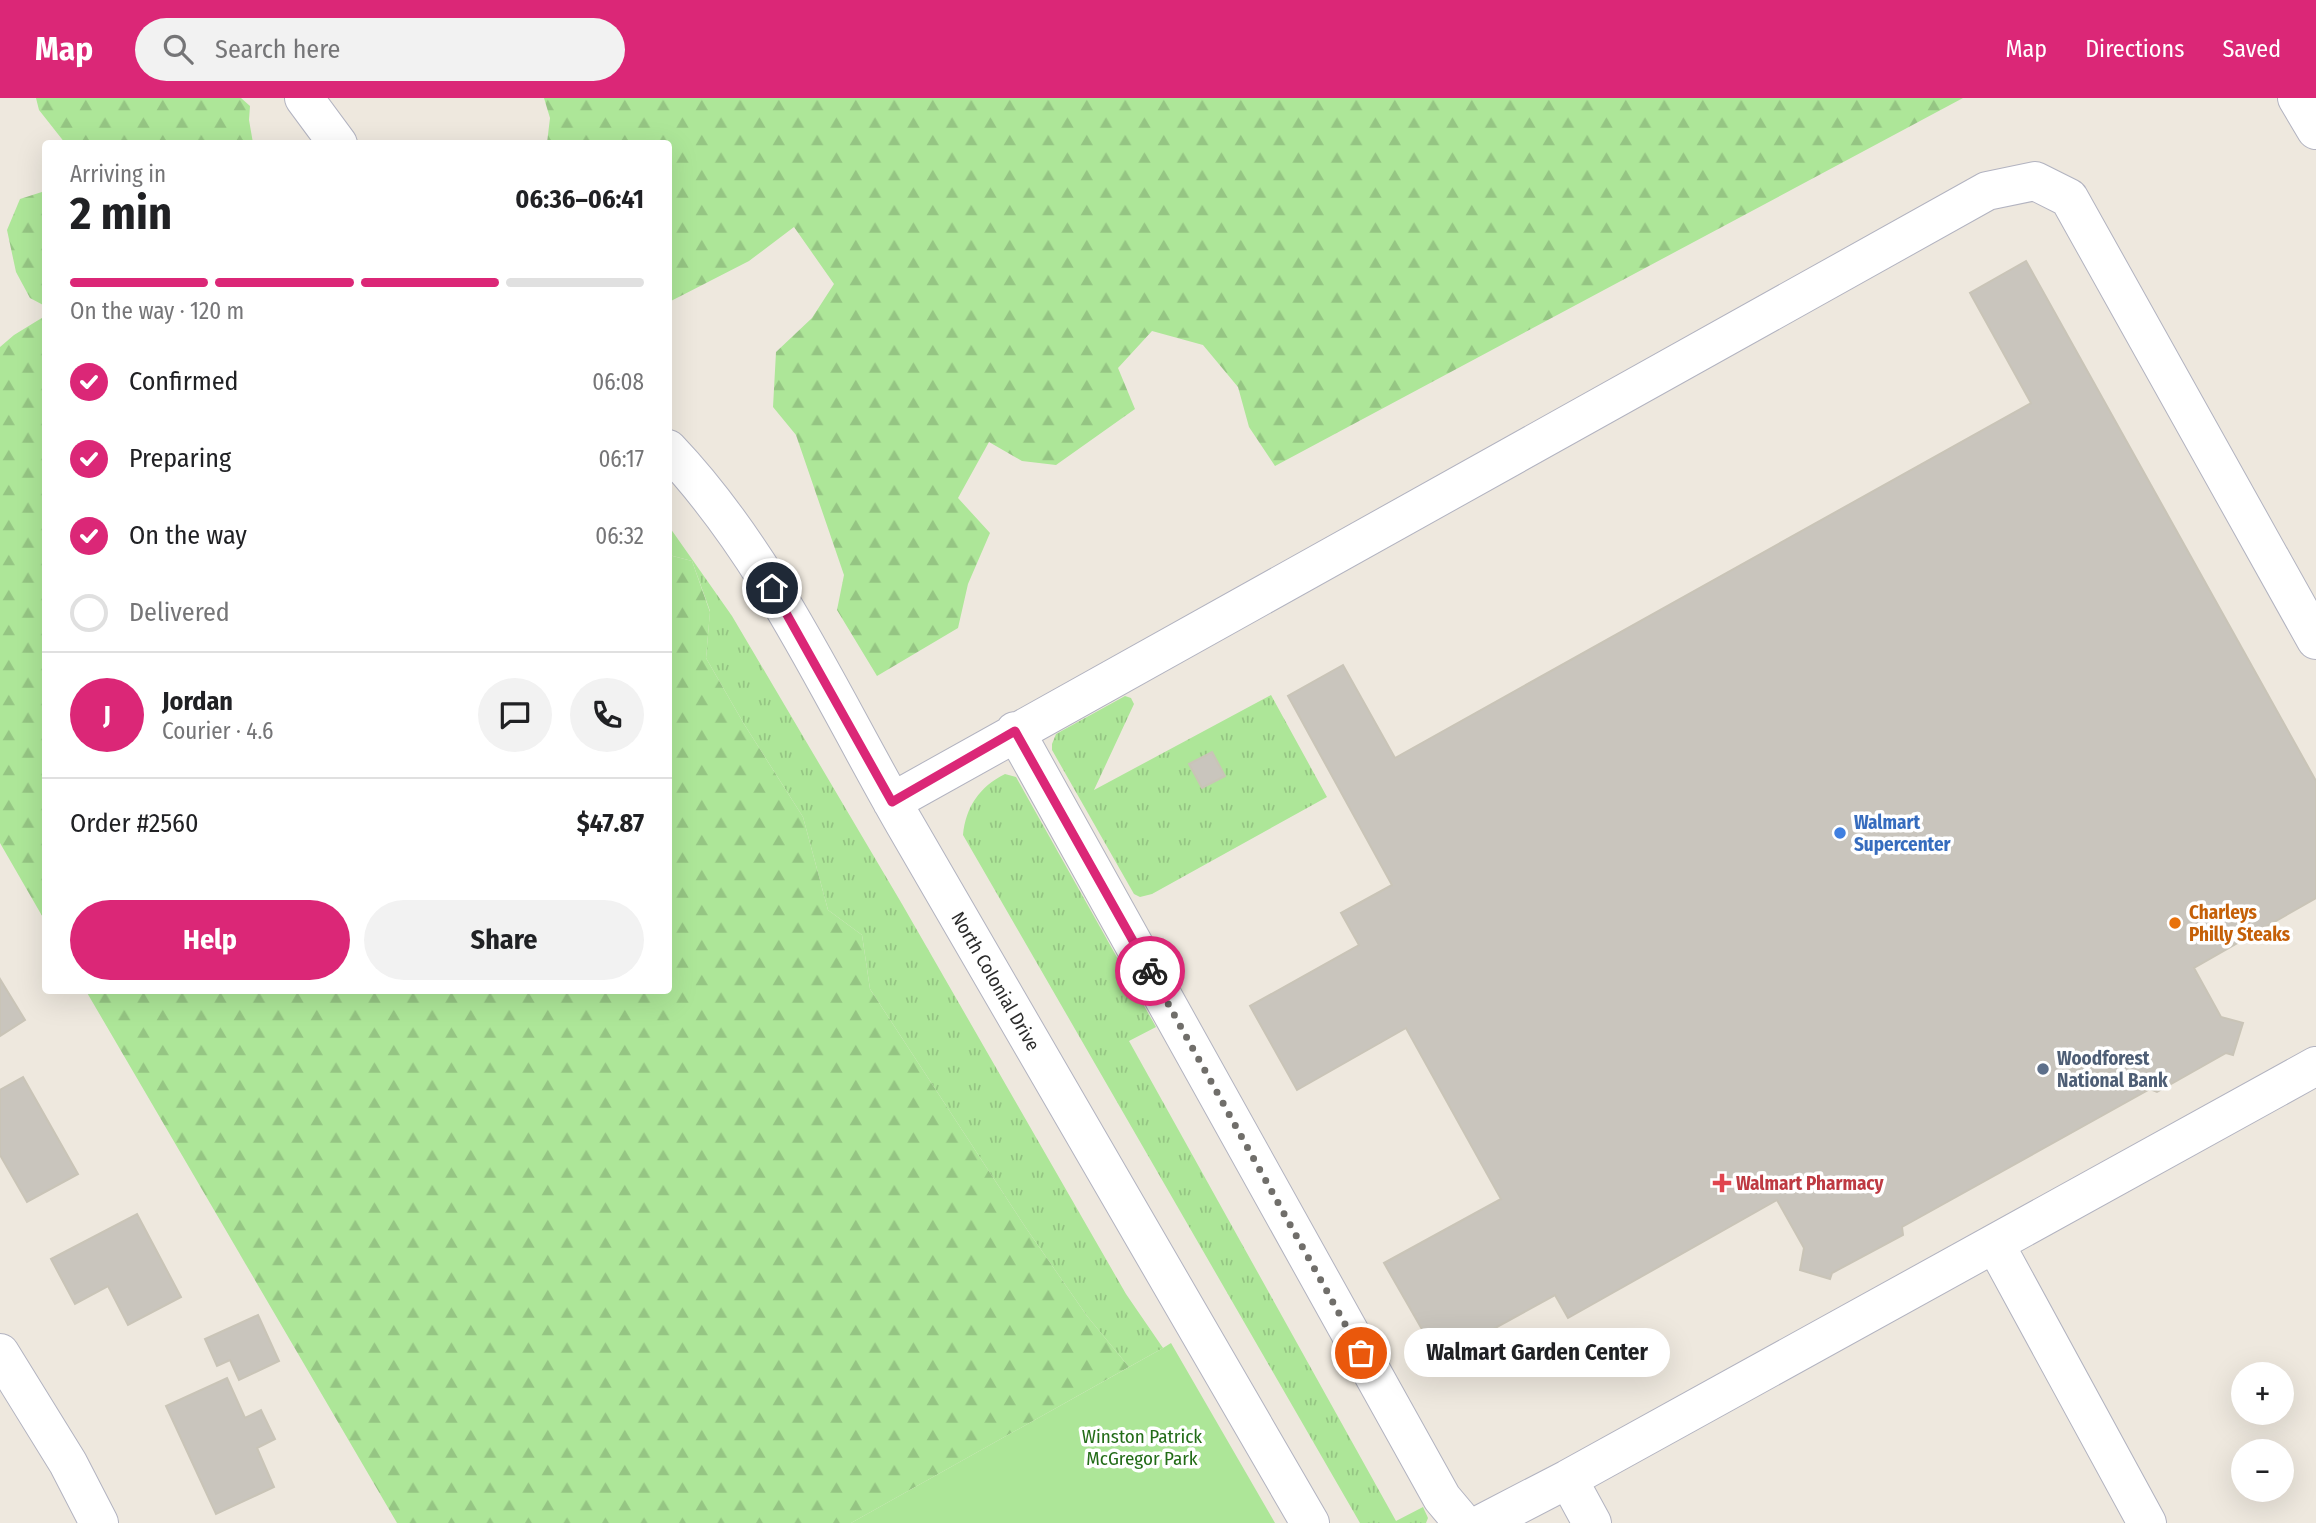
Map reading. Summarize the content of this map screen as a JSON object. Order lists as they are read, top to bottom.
{
  "streets": {
    "street": ["North Colonial Drive"]
  },
  "parks": ["Winston Patrick McGregor Park"],
  "places": {
    "other": [
      "Walmart Supercenter",
      "Charleys Philly Steaks",
      "Woodforest National Bank",
      "Walmart Garden Center"
    ],
    "health": ["Walmart Pharmacy"]
  },
  "page": {
    "header": "Map",
    "search": "Search here",
    "nav": ["Map", "Directions", "Saved"],
    "heading": ["2 min", "Arriving in", "06:36–06:41"],
    "panel": [
      "Jordan",
      "Courier · 4.6",
      "Order #2560",
      "$47.87"
    ],
    "bar": "On the way · 120 m",
    "list": [
      ["Confirmed", "06:08"],
      ["Preparing", "06:17"],
      ["On the way", "06:32"],
      "Delivered"
    ],
    "round": "J",
    "buttons": ["Help", "Share"],
    "bubble": "Walmart Garden Center",
    "map_buttons": ["+", "−"]
  }
}
